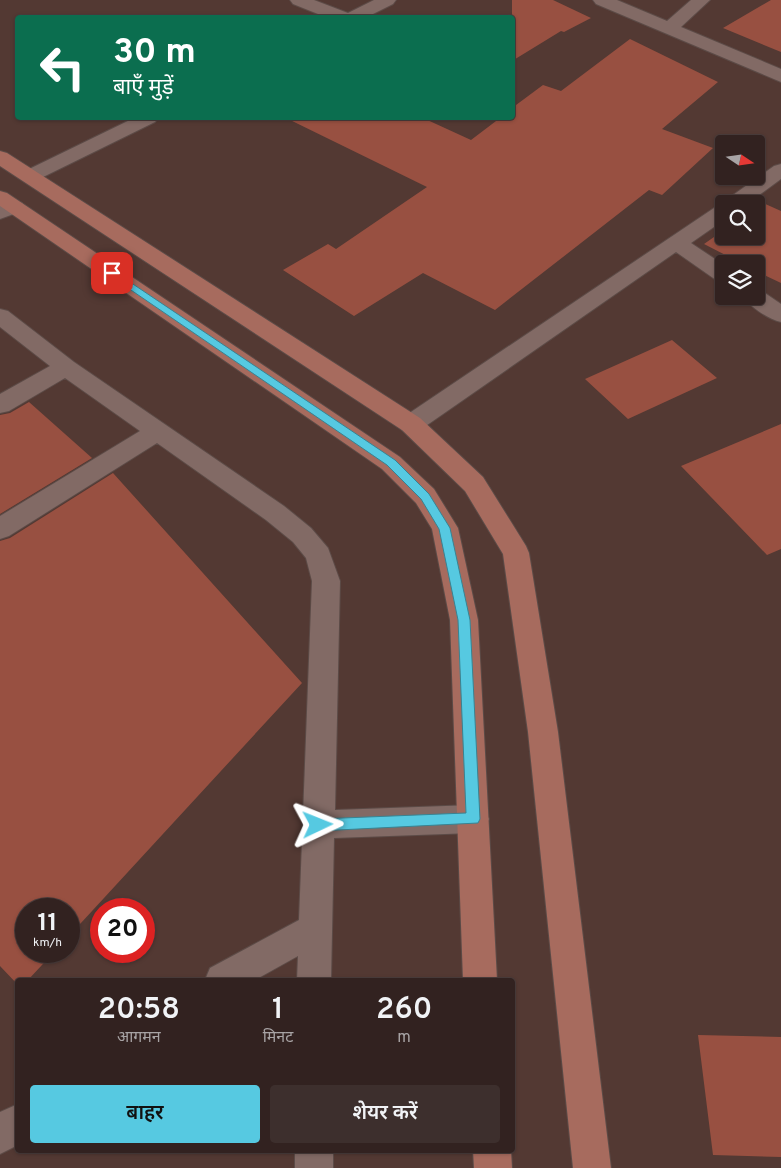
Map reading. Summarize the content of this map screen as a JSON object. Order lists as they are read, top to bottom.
{
  "north": "right",
  "page": {
    "turn": ["30 m", "बाएँ मुड़ें"],
    "speed": "11 km/h",
    "limit": "20",
    "eta": [
      "20:58",
      "आगमन",
      "1",
      "मिनट",
      "260",
      "m"
    ],
    "buttons": ["बाहर", "शेयर करें"]
  }
}
